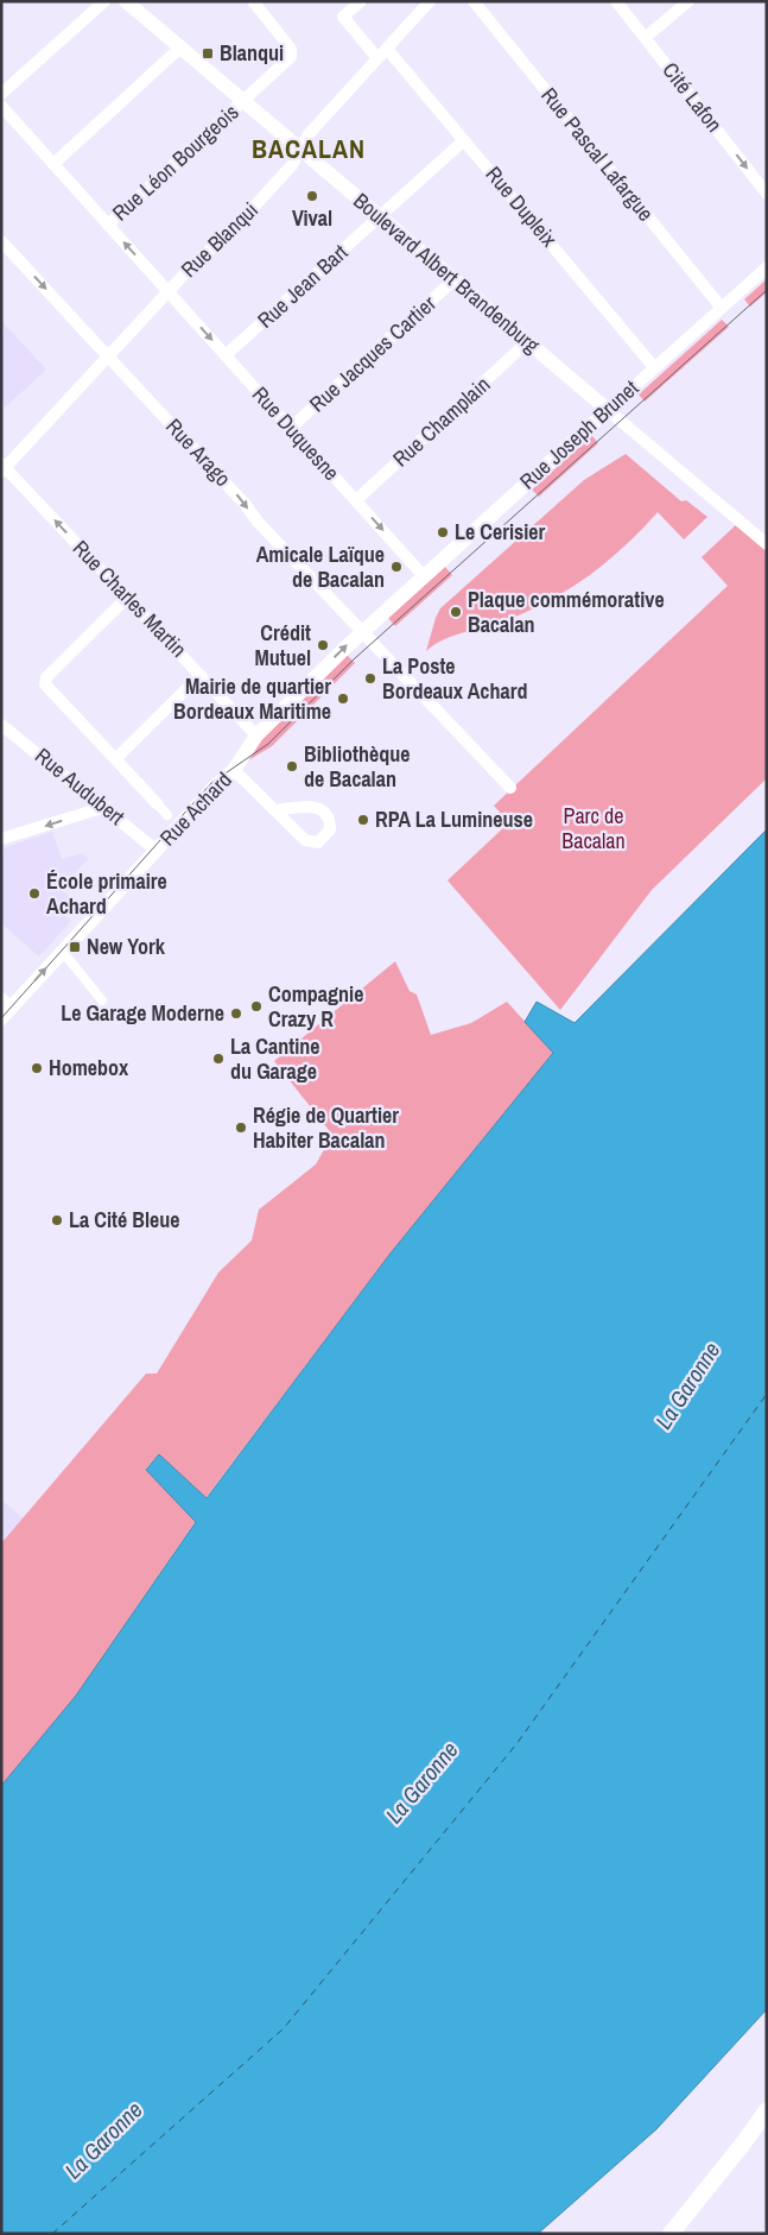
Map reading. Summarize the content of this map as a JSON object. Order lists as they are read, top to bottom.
{
  "streets": {
    "street": [
      "Cité Lafon",
      "Rue Pascal Lafargue",
      "Rue Léon Bourgeois",
      "Rue Dupleix",
      "Rue Blanqui",
      "Boulevard Albert Brandenburg",
      "Rue Jean Bart",
      "Rue Jacques Cartier",
      "Rue Champlain",
      "Rue Duquesne",
      "Rue Joseph Brunet",
      "Rue Arago",
      "Rue Charles Martin",
      "Rue Audubert",
      "Rue Achard"
    ]
  },
  "crossings": [
    ["Rue Pascal Lafargue", "Rue Joseph Brunet"],
    ["Rue Léon Bourgeois", "Boulevard Albert Brandenburg"],
    ["Rue Léon Bourgeois", "Rue Duquesne"],
    ["Rue Dupleix", "Rue Blanqui"],
    ["Rue Dupleix", "Rue Jean Bart"],
    ["Rue Dupleix", "Rue Joseph Brunet"],
    ["Rue Blanqui", "Boulevard Albert Brandenburg"],
    ["Rue Blanqui", "Rue Duquesne"],
    ["Rue Blanqui", "Rue Arago"],
    ["Rue Blanqui", "Rue Charles Martin"],
    ["Boulevard Albert Brandenburg", "Rue Jean Bart"],
    ["Boulevard Albert Brandenburg", "Rue Jacques Cartier"],
    ["Boulevard Albert Brandenburg", "Rue Champlain"],
    ["Boulevard Albert Brandenburg", "Rue Joseph Brunet"],
    ["Rue Jean Bart", "Rue Duquesne"],
    ["Rue Jacques Cartier", "Rue Duquesne"],
    ["Rue Champlain", "Rue Duquesne"],
    ["Rue Duquesne", "Rue Joseph Brunet"],
    ["Rue Joseph Brunet", "Rue Achard"],
    ["Rue Arago", "Rue Achard"],
    ["Rue Charles Martin", "Rue Achard"],
    ["Rue Audubert", "Rue Achard"]
  ],
  "one_way": [
    "Cité Lafon",
    "Rue Arago",
    "Rue Charles Martin",
    "Rue Achard"
  ],
  "districts": ["BACALAN"],
  "water": ["La Garonne"],
  "parks": ["Parc de Bacalan"],
  "places": {
    "transit": ["Blanqui", "New York"],
    "other": [
      "Vival",
      "Le Cerisier",
      "Amicale Laïque de Bacalan",
      "Plaque commémorative Bacalan",
      "Crédit Mutuel",
      "La Poste Bordeaux Achard",
      "Mairie de quartier Bordeaux Maritime",
      "Bibliothèque de Bacalan",
      "RPA La Lumineuse",
      "École primaire Achard",
      "Compagnie Crazy R",
      "Le Garage Moderne",
      "La Cantine du Garage",
      "Homebox",
      "Régie de Quartier Habiter Bacalan",
      "La Cité Bleue"
    ]
  }
}
